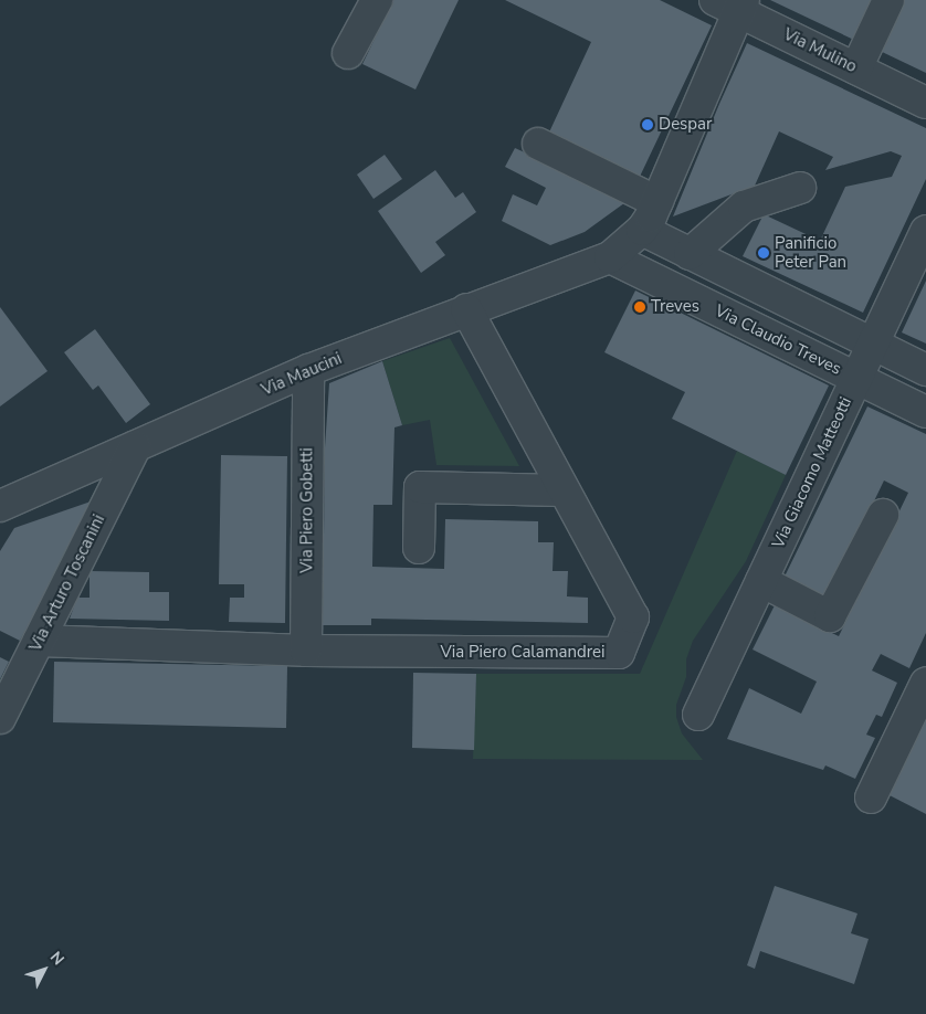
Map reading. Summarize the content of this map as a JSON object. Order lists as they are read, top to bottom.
{
  "streets": {
    "street": [
      "Via Mulino",
      "Via Claudio Treves",
      "Via Maucini",
      "Via Giacomo Matteotti",
      "Via Piero Gobetti",
      "Via Arturo Toscanini",
      "Via Piero Calamandrei"
    ]
  },
  "crossings": [
    ["Via Claudio Treves", "Via Maucini"],
    ["Via Claudio Treves", "Via Giacomo Matteotti"],
    ["Via Maucini", "Via Piero Gobetti"],
    ["Via Maucini", "Via Arturo Toscanini"],
    ["Via Maucini", "Via Piero Calamandrei"],
    ["Via Piero Gobetti", "Via Piero Calamandrei"],
    ["Via Arturo Toscanini", "Via Piero Calamandrei"]
  ],
  "places": ["Despar", "Panificio Peter Pan", "Treves"],
  "north": "top right"
}
